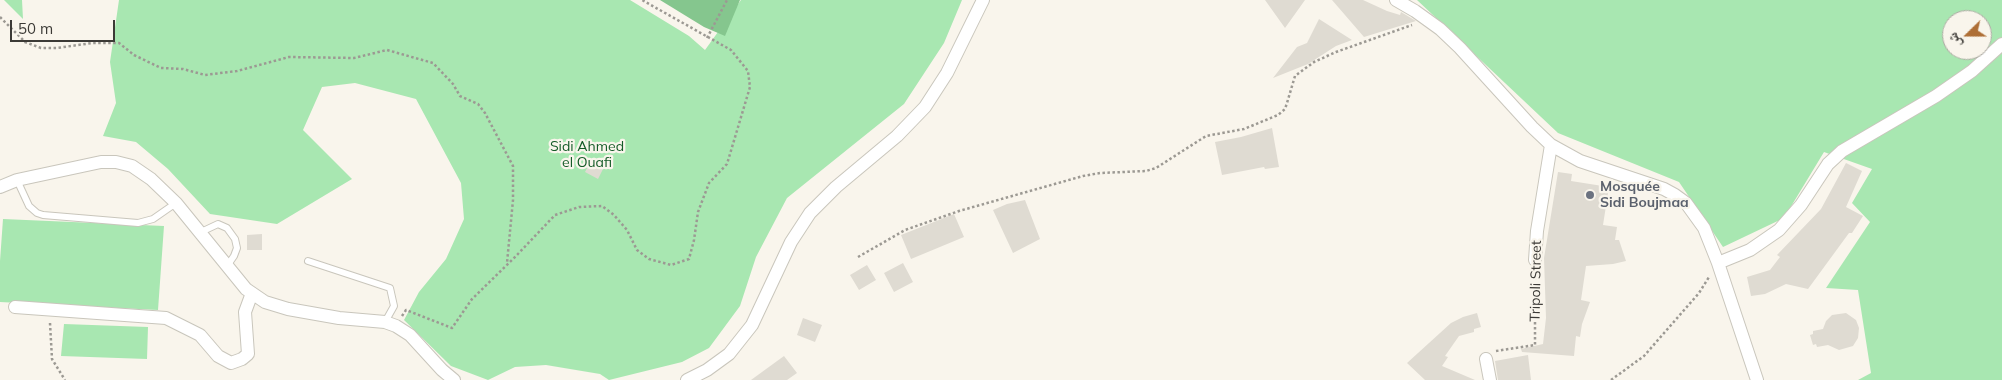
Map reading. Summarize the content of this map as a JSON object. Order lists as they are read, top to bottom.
{
  "streets": {
    "street": ["Tripoli Street"]
  },
  "parks": ["Sidi Ahmed el Ouafi"],
  "places": ["Mosquée Sidi Boujmaa"],
  "scale_bar": "50 m",
  "north": "left"
}
